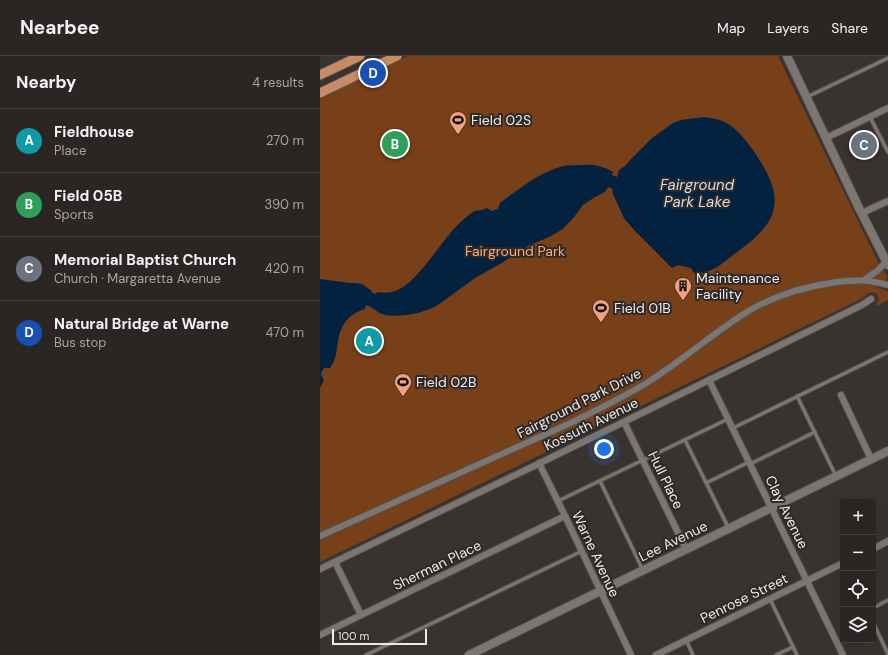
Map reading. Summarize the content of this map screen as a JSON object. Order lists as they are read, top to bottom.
{
  "streets": {
    "street": [
      "Fairground Park Drive",
      "Kossuth Avenue",
      "Hull Place",
      "Clay Avenue",
      "Lee Avenue",
      "Warne Avenue",
      "Sherman Place",
      "Penrose Street"
    ]
  },
  "crossings": [
    ["Kossuth Avenue", "Hull Place"],
    ["Kossuth Avenue", "Clay Avenue"],
    ["Kossuth Avenue", "Warne Avenue"],
    ["Hull Place", "Lee Avenue"],
    ["Clay Avenue", "Lee Avenue"],
    ["Clay Avenue", "Penrose Street"],
    ["Lee Avenue", "Warne Avenue"],
    ["Warne Avenue", "Sherman Place"]
  ],
  "water": ["Fairground Park Lake"],
  "parks": ["Fairground Park"],
  "places": {
    "sports": ["Field 02S", "Field 01B", "Field 02B"],
    "building": ["Maintenance Facility"]
  },
  "scale_bar": "100 m",
  "page": {
    "header": "Nearbee",
    "nav": ["Map", "Layers", "Share"],
    "heading": ["Nearby", "4 results"],
    "pins": [
      "D",
      "B",
      "C",
      "A"
    ],
    "list": [
      {
        "mark": "A",
        "name": "Fieldhouse",
        "note": "Place",
        "value": "270 m"
      },
      {
        "mark": "B",
        "name": "Field 05B",
        "note": "Sports",
        "value": "390 m"
      },
      {
        "mark": "C",
        "name": "Memorial Baptist Church",
        "note": "Church · Margaretta Avenue",
        "value": "420 m"
      },
      {
        "mark": "D",
        "name": "Natural Bridge at Warne",
        "note": "Bus stop",
        "value": "470 m"
      }
    ],
    "map_buttons": ["+", "−"],
    "scale": "100 m"
  }
}
